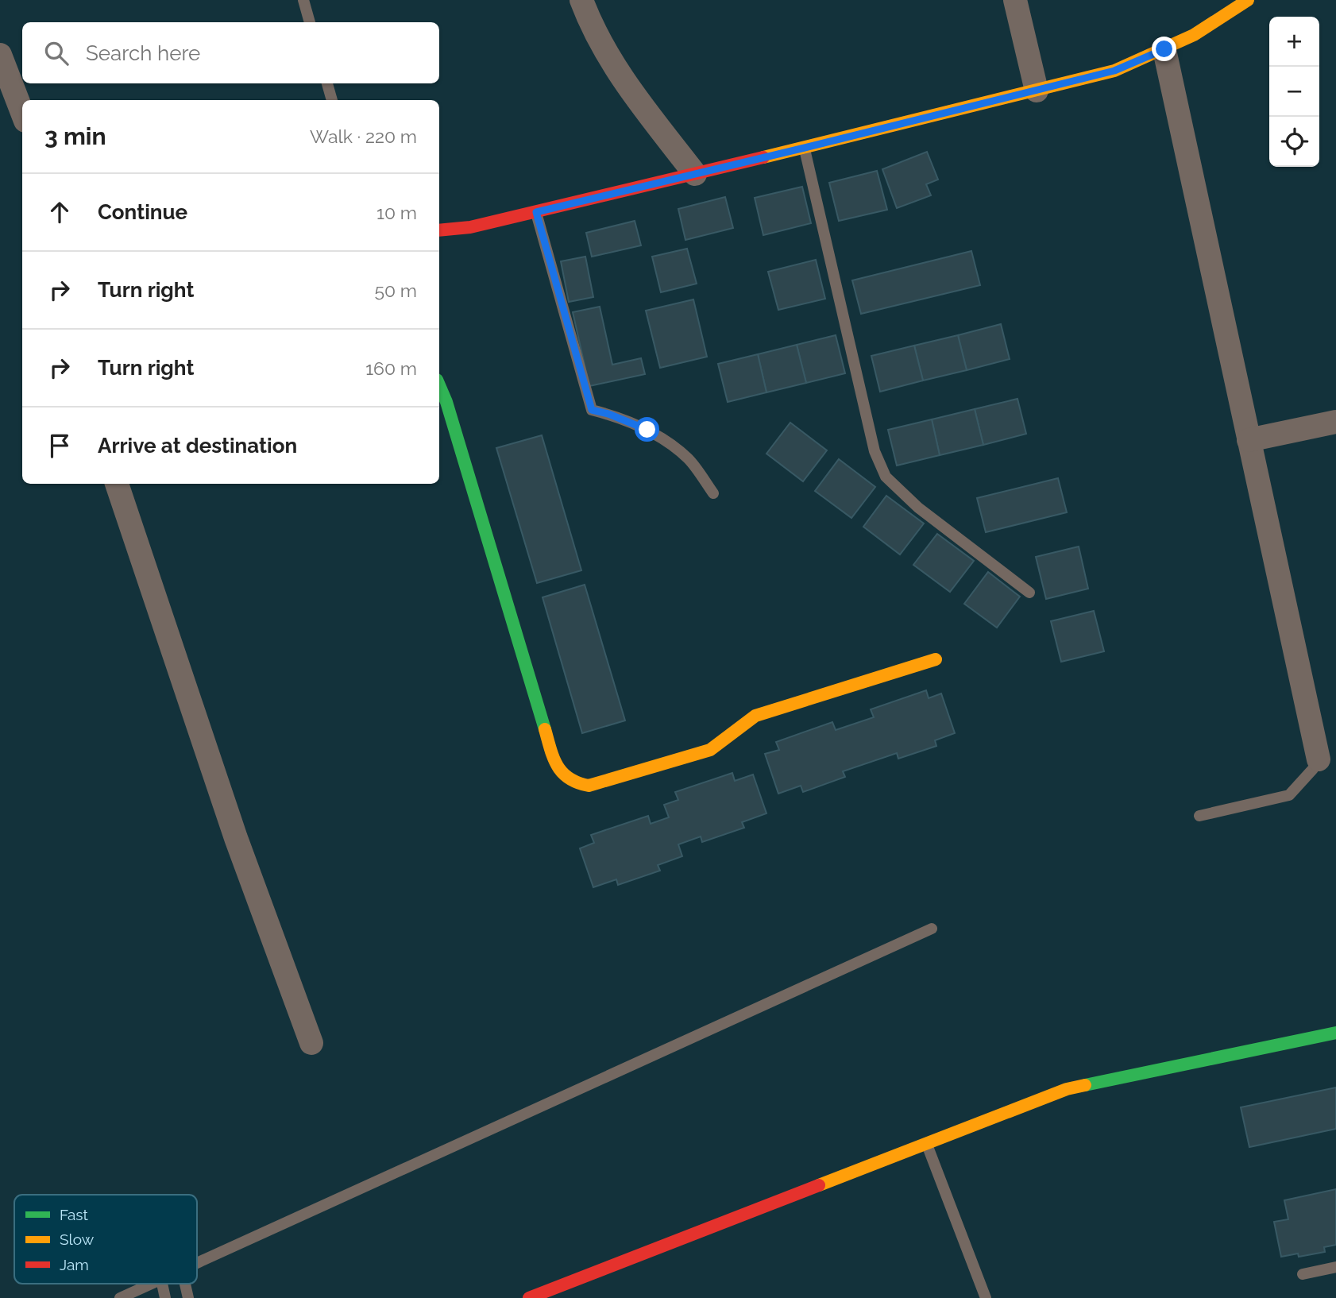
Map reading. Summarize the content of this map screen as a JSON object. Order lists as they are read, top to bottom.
{
  "legend": ["Fast", "Slow", "Jam"],
  "page": {
    "map_buttons": ["+", "−"],
    "search": "Search here",
    "heading": ["3 min", "Walk · 220 m"],
    "list": [
      ["Continue", "10 m"],
      ["Turn right", "50 m"],
      ["Turn right", "160 m"],
      "Arrive at destination"
    ]
  }
}
